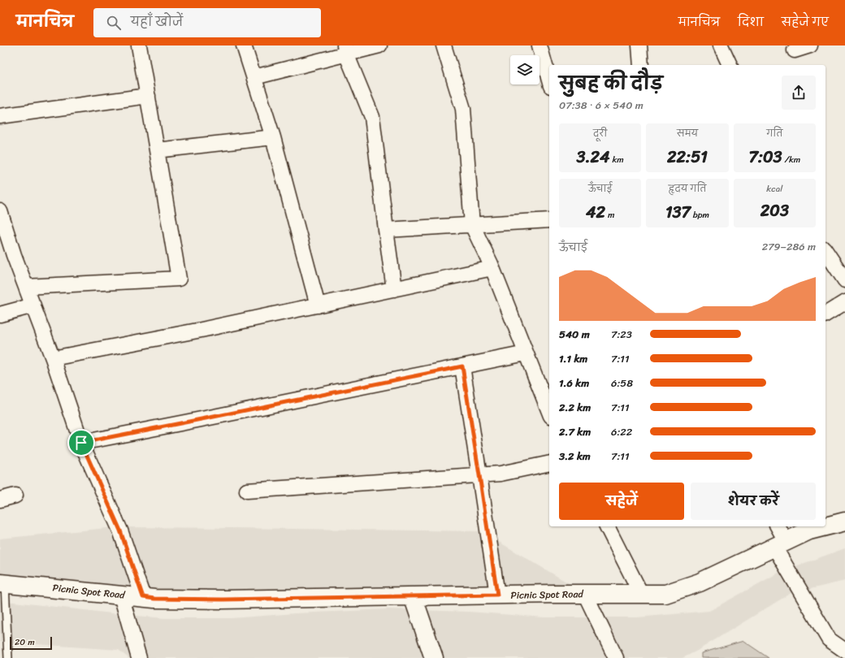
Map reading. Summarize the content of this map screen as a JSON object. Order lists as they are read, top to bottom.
{
  "streets": {
    "street": ["Picnic Spot Road"]
  },
  "scale_bar": "20 m",
  "page": {
    "header": "मानचित्र",
    "search": "यहाँ खोजें",
    "nav": ["मानचित्र", "दिशा", "सहेजे गए"],
    "heading": ["सुबह की दौड़", "07:38 · 6 × 540 m"],
    "stats": [
      ["दूरी", "3.24 km"],
      ["समय", "22:51"],
      ["गति", "7:03 /km"],
      ["ऊँचाई", "42 m"],
      ["हृदय गति", "137 bpm"],
      ["kcal", "203"]
    ],
    "chart": ["ऊँचाई", "279–286 m"],
    "list": [
      {
        "name": "540 m",
        "note": "7:23"
      },
      {
        "name": "1.1 km",
        "note": "7:11"
      },
      {
        "name": "1.6 km",
        "note": "6:58"
      },
      {
        "name": "2.2 km",
        "note": "7:11"
      },
      {
        "name": "2.7 km",
        "note": "6:22"
      },
      {
        "name": "3.2 km",
        "note": "7:11"
      }
    ],
    "buttons": ["सहेजें", "शेयर करें"],
    "scale": "20 m"
  }
}
